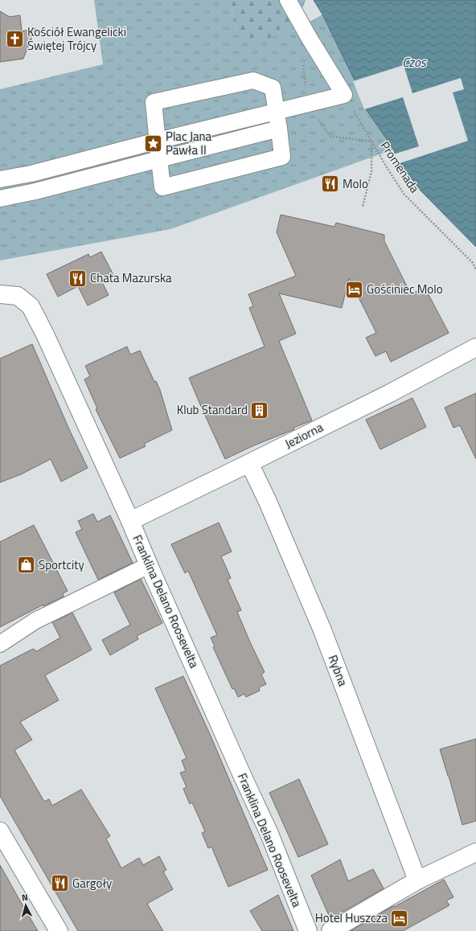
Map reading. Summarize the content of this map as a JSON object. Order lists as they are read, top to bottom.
{
  "streets": {
    "street": ["Jeziorna", "Franklina Delano Roosevelta", "Rybna"],
    "path": ["Promenada"]
  },
  "crossings": [
    ["Jeziorna", "Franklina Delano Roosevelta"],
    ["Jeziorna", "Rybna"]
  ],
  "water": ["Czos"],
  "places": {
    "church": ["Kościół Ewangelicki Świętej Trójcy"],
    "place": ["Plac Jana Pawła II"],
    "restaurant": ["Molo", "Chata Mazurska", "Gargoły"],
    "hotel": ["Gościniec Molo", "Hotel Huszcza"],
    "building": ["Klub Standard"],
    "shop": ["Sportcity"]
  },
  "north": "top"
}
